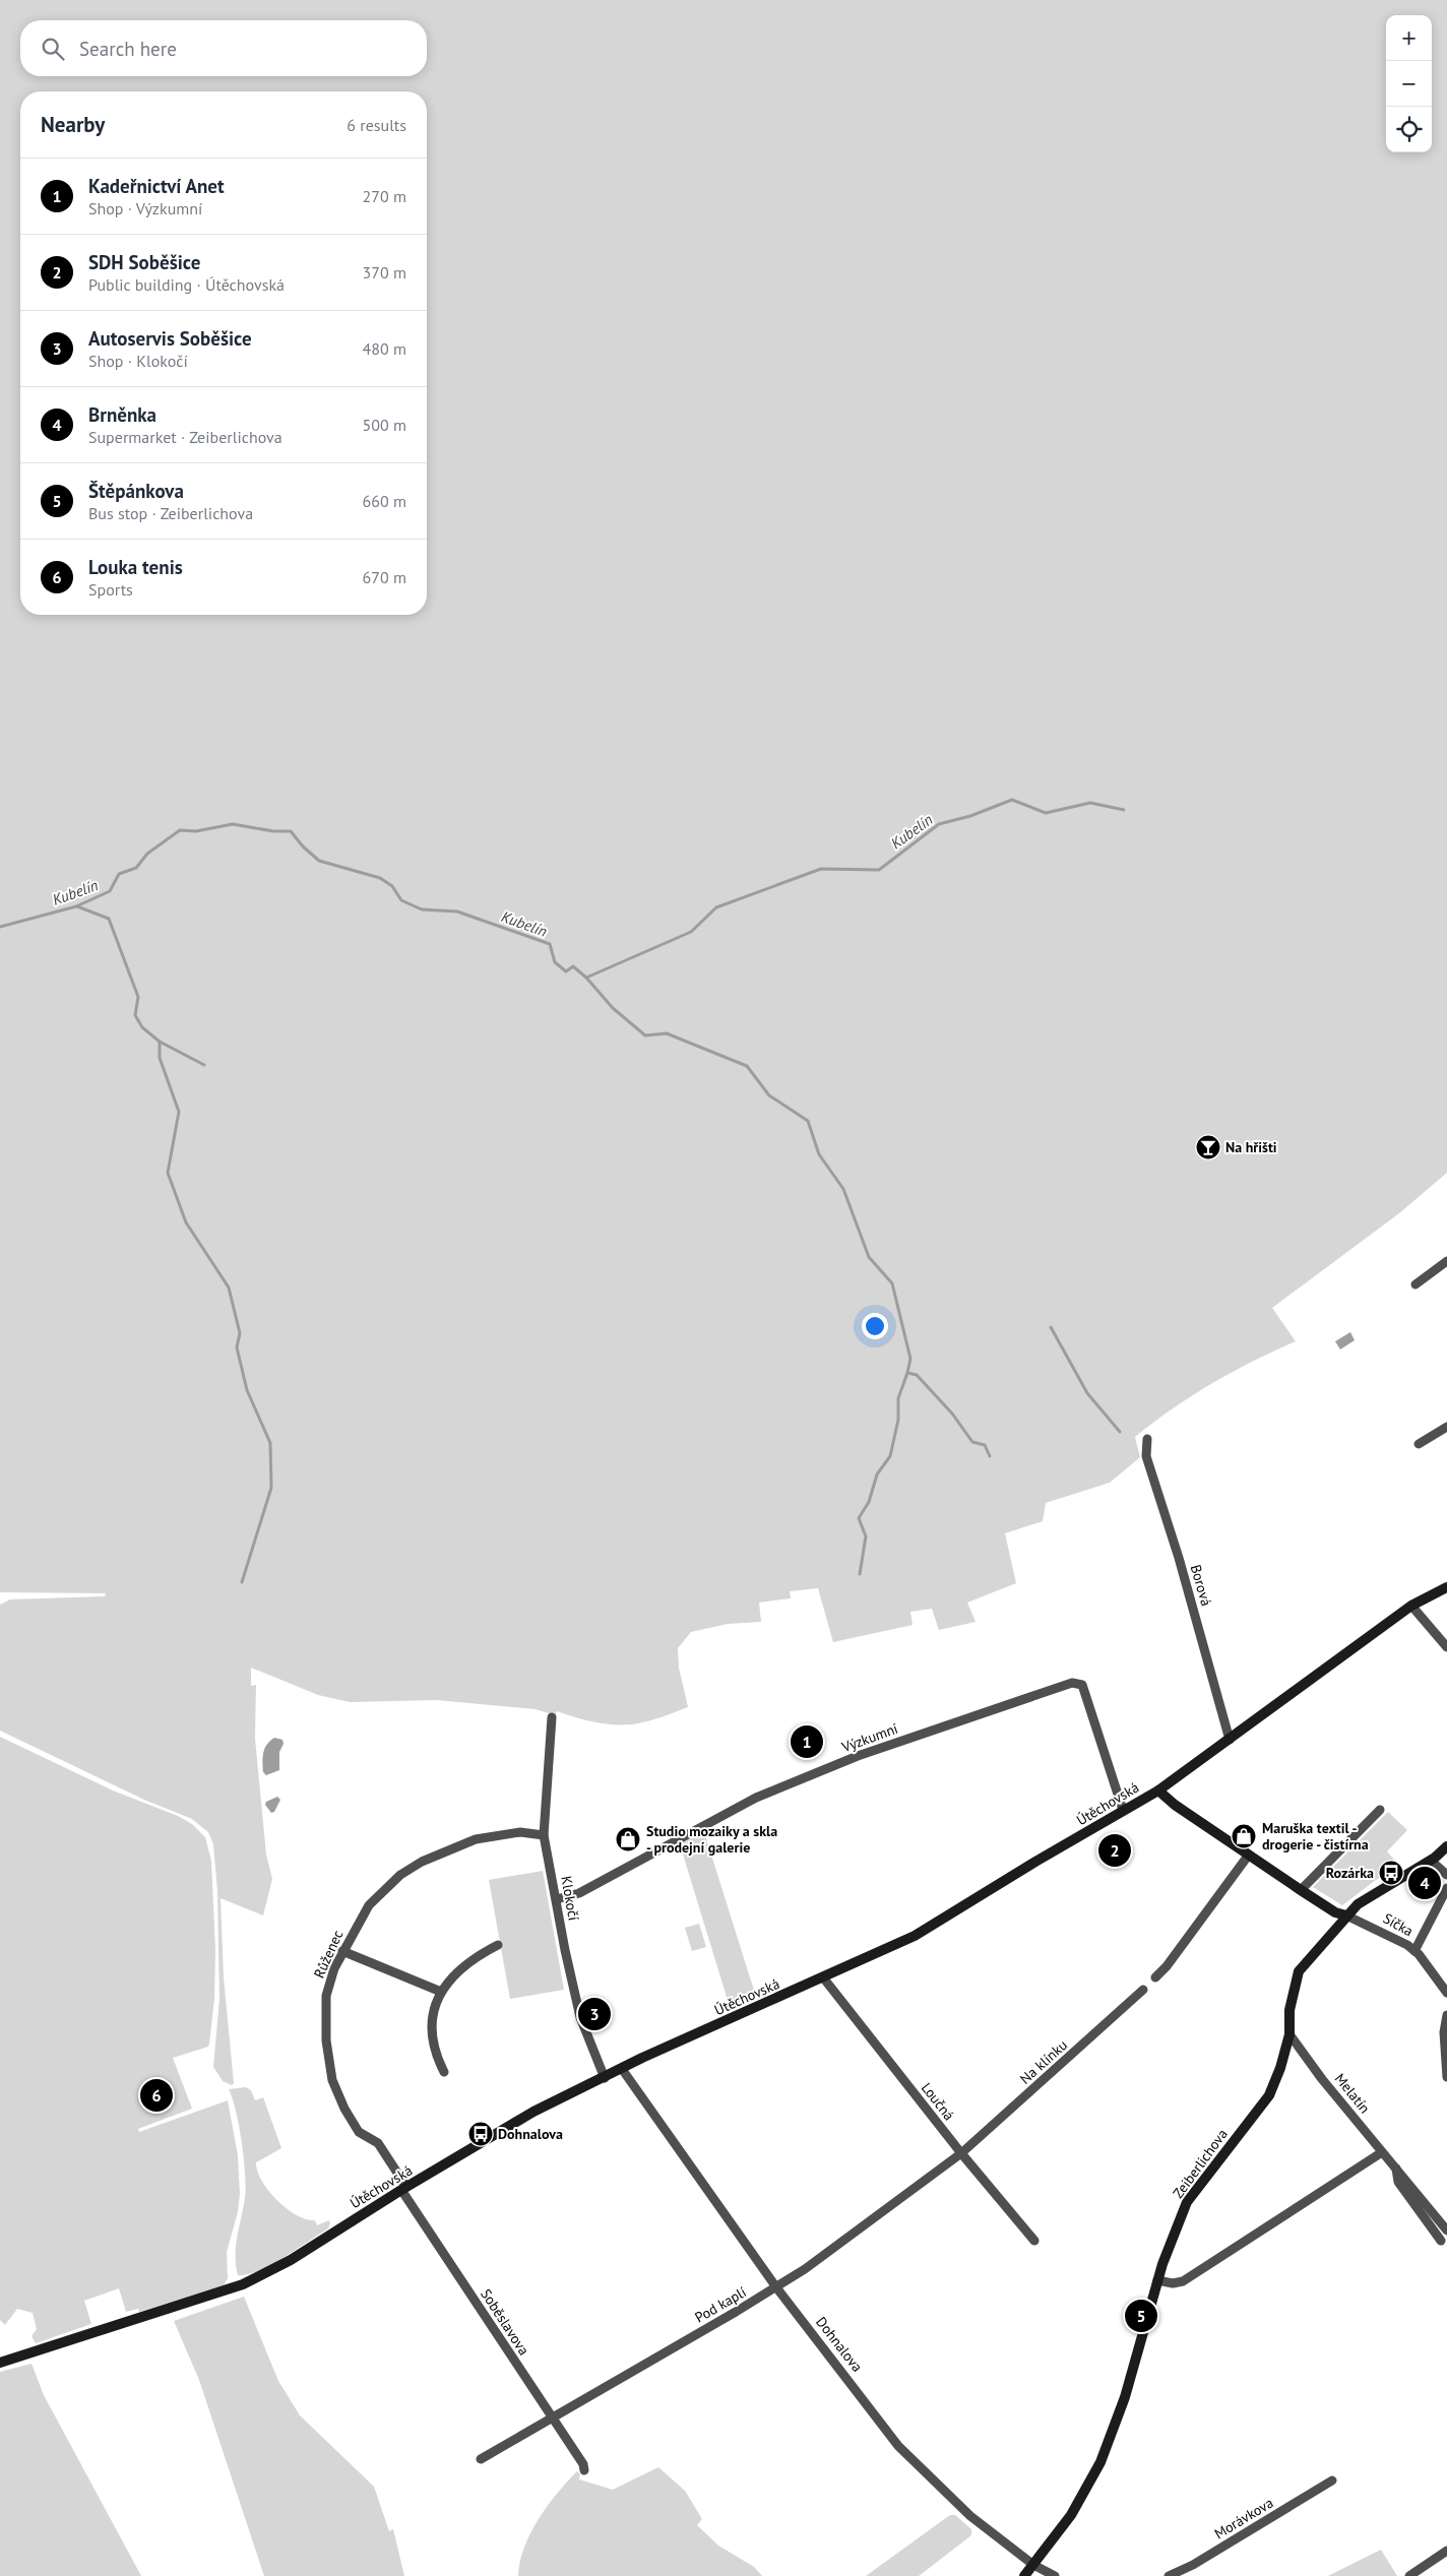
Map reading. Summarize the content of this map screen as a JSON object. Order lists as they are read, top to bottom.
{
  "streets": {
    "street": [
      "Borová",
      "Výzkumní",
      "Útěchovská",
      "Klokočí",
      "Síčka",
      "Růženec",
      "Na klínku",
      "Melatín",
      "Loučná",
      "Zeiberlichova",
      "Pod kaplí",
      "Soběslavova",
      "Dohnalova",
      "Morávkova"
    ]
  },
  "crossings": [
    ["Borová", "Útěchovská"],
    ["Výzkumní", "Útěchovská"],
    ["Výzkumní", "Klokočí"],
    ["Útěchovská", "Klokočí"],
    ["Útěchovská", "Růženec"],
    ["Útěchovská", "Loučná"],
    ["Útěchovská", "Soběslavova"],
    ["Útěchovská", "Dohnalova"],
    ["Klokočí", "Růženec"],
    ["Síčka", "Zeiberlichova"],
    ["Růženec", "Soběslavova"],
    ["Na klínku", "Loučná"],
    ["Na klínku", "Pod kaplí"],
    ["Melatín", "Zeiberlichova"],
    ["Loučná", "Pod kaplí"],
    ["Zeiberlichova", "Dohnalova"],
    ["Pod kaplí", "Soběslavova"],
    ["Pod kaplí", "Dohnalova"]
  ],
  "water": ["Kubelín"],
  "places": {
    "bar": ["Na hřišti"],
    "shop": ["Maruška textil - drogerie - čistírna", "Studio mozaiky a skla - prodejní galerie"],
    "bus stop": ["Rozárka", "Dohnalova"]
  },
  "page": {
    "map_buttons": ["+", "−"],
    "search": "Search here",
    "heading": ["Nearby", "6 results"],
    "list": [
      {
        "mark": "1",
        "name": "Kadeřnictví Anet",
        "note": "Shop · Výzkumní",
        "value": "270 m"
      },
      {
        "mark": "2",
        "name": "SDH Soběšice",
        "note": "Public building · Útěchovská",
        "value": "370 m"
      },
      {
        "mark": "3",
        "name": "Autoservis Soběšice",
        "note": "Shop · Klokočí",
        "value": "480 m"
      },
      {
        "mark": "4",
        "name": "Brněnka",
        "note": "Supermarket · Zeiberlichova",
        "value": "500 m"
      },
      {
        "mark": "5",
        "name": "Štěpánkova",
        "note": "Bus stop · Zeiberlichova",
        "value": "660 m"
      },
      {
        "mark": "6",
        "name": "Louka tenis",
        "note": "Sports",
        "value": "670 m"
      }
    ],
    "pins": [
      "1",
      "2",
      "4",
      "3",
      "6",
      "5"
    ]
  }
}
